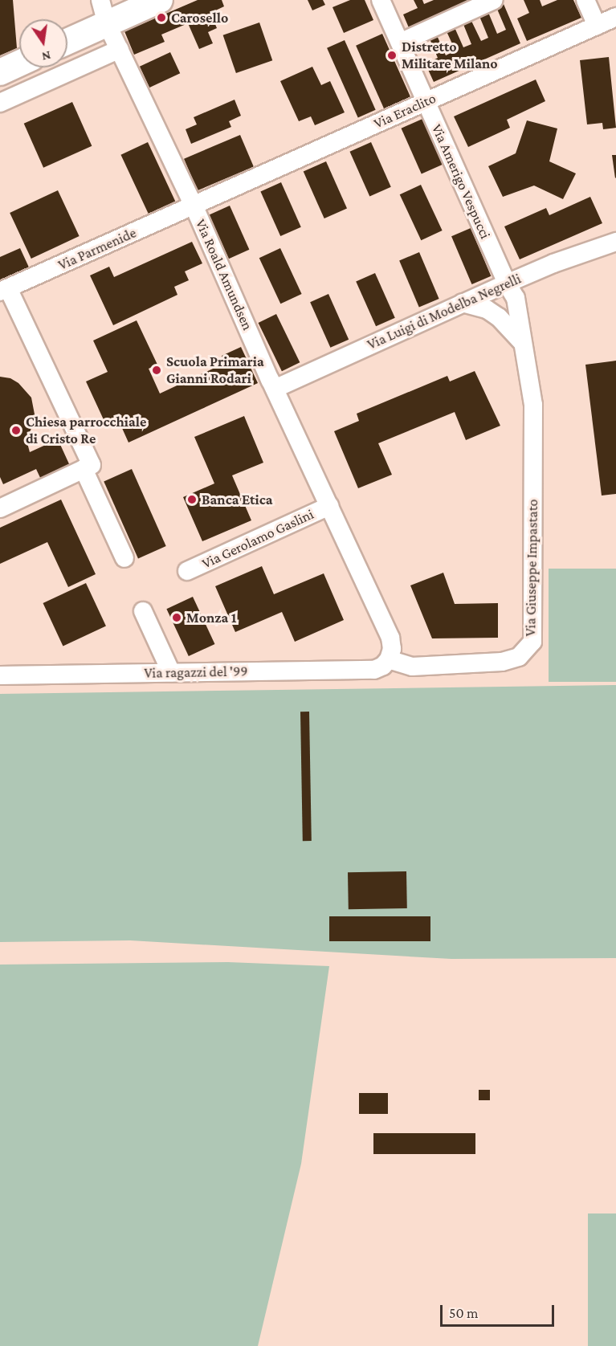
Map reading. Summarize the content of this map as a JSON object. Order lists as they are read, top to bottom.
{
  "streets": {
    "street": [
      "Via Eraclito",
      "Via Amerigo Vespucci",
      "Via Parmenide",
      "Via Roald Amundsen",
      "Via Luigi di Modelba Negrelli",
      "Via Gerolamo Gaslini",
      "Via Giuseppe Impastato",
      "Via ragazzi del '99"
    ]
  },
  "crossings": [
    ["Via Eraclito", "Via Amerigo Vespucci"],
    ["Via Eraclito", "Via Parmenide"],
    ["Via Eraclito", "Via Roald Amundsen"],
    ["Via Amerigo Vespucci", "Via Luigi di Modelba Negrelli"],
    ["Via Amerigo Vespucci", "Via Giuseppe Impastato"],
    ["Via Parmenide", "Via Roald Amundsen"],
    ["Via Roald Amundsen", "Via Luigi di Modelba Negrelli"],
    ["Via Roald Amundsen", "Via Gerolamo Gaslini"],
    ["Via Roald Amundsen", "Via Giuseppe Impastato"],
    ["Via Roald Amundsen", "Via ragazzi del '99"],
    ["Via Luigi di Modelba Negrelli", "Via Giuseppe Impastato"],
    ["Via Giuseppe Impastato", "Via ragazzi del '99"]
  ],
  "places": [
    "Carosello",
    "Distretto Militare Milano",
    "Scuola Primaria Gianni Rodari",
    "Chiesa parrocchiale di Cristo Re",
    "Banca Etica",
    "Monza 1"
  ],
  "scale_bar": "50 m",
  "north": "bottom"
}
